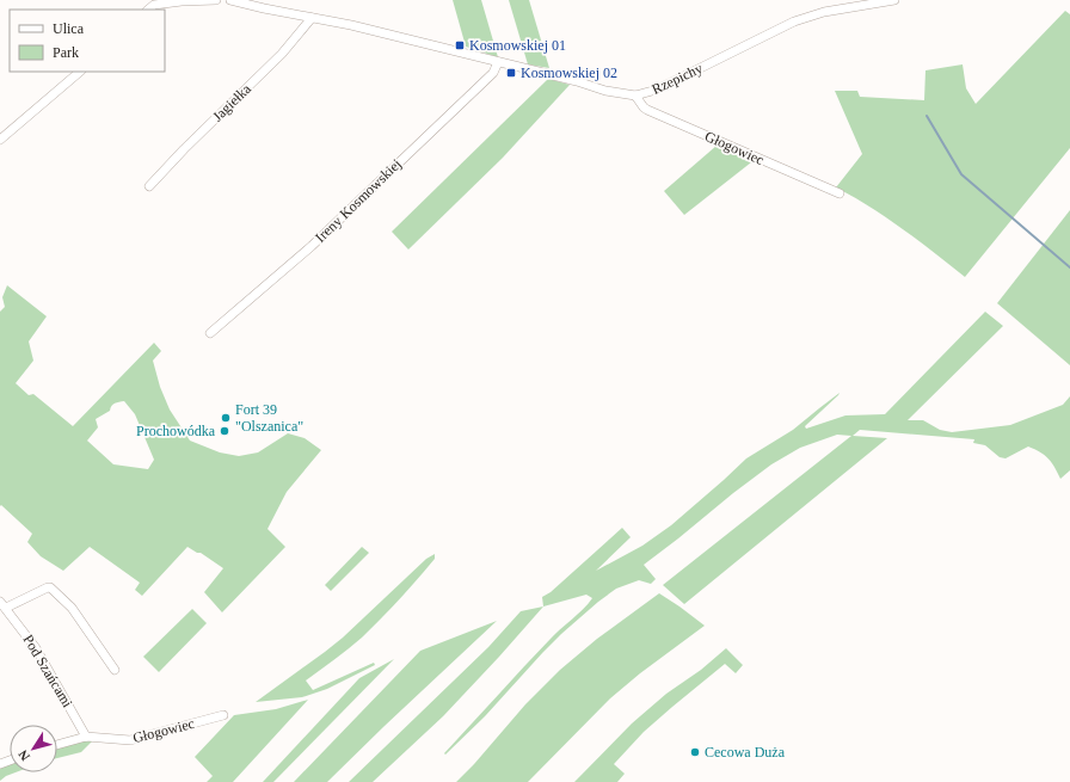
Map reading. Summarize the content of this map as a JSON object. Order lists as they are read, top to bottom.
{
  "streets": {
    "street": [
      "Rzepichy",
      "Jagiełka",
      "Głogowiec",
      "Ireny Kosmowskiej",
      "Pod Szańcami"
    ]
  },
  "crossings": [
    ["Rzepichy", "Jagiełka"],
    ["Rzepichy", "Głogowiec"],
    ["Rzepichy", "Ireny Kosmowskiej"],
    ["Głogowiec", "Pod Szańcami"]
  ],
  "places": {
    "transit": ["Kosmowskiej 01", "Kosmowskiej 02"],
    "other": ["Fort 39 \"Olszanica\"", "Prochowódka", "Cecowa Duża"]
  },
  "legend": ["Ulica", "Park"],
  "north": "bottom left"
}
